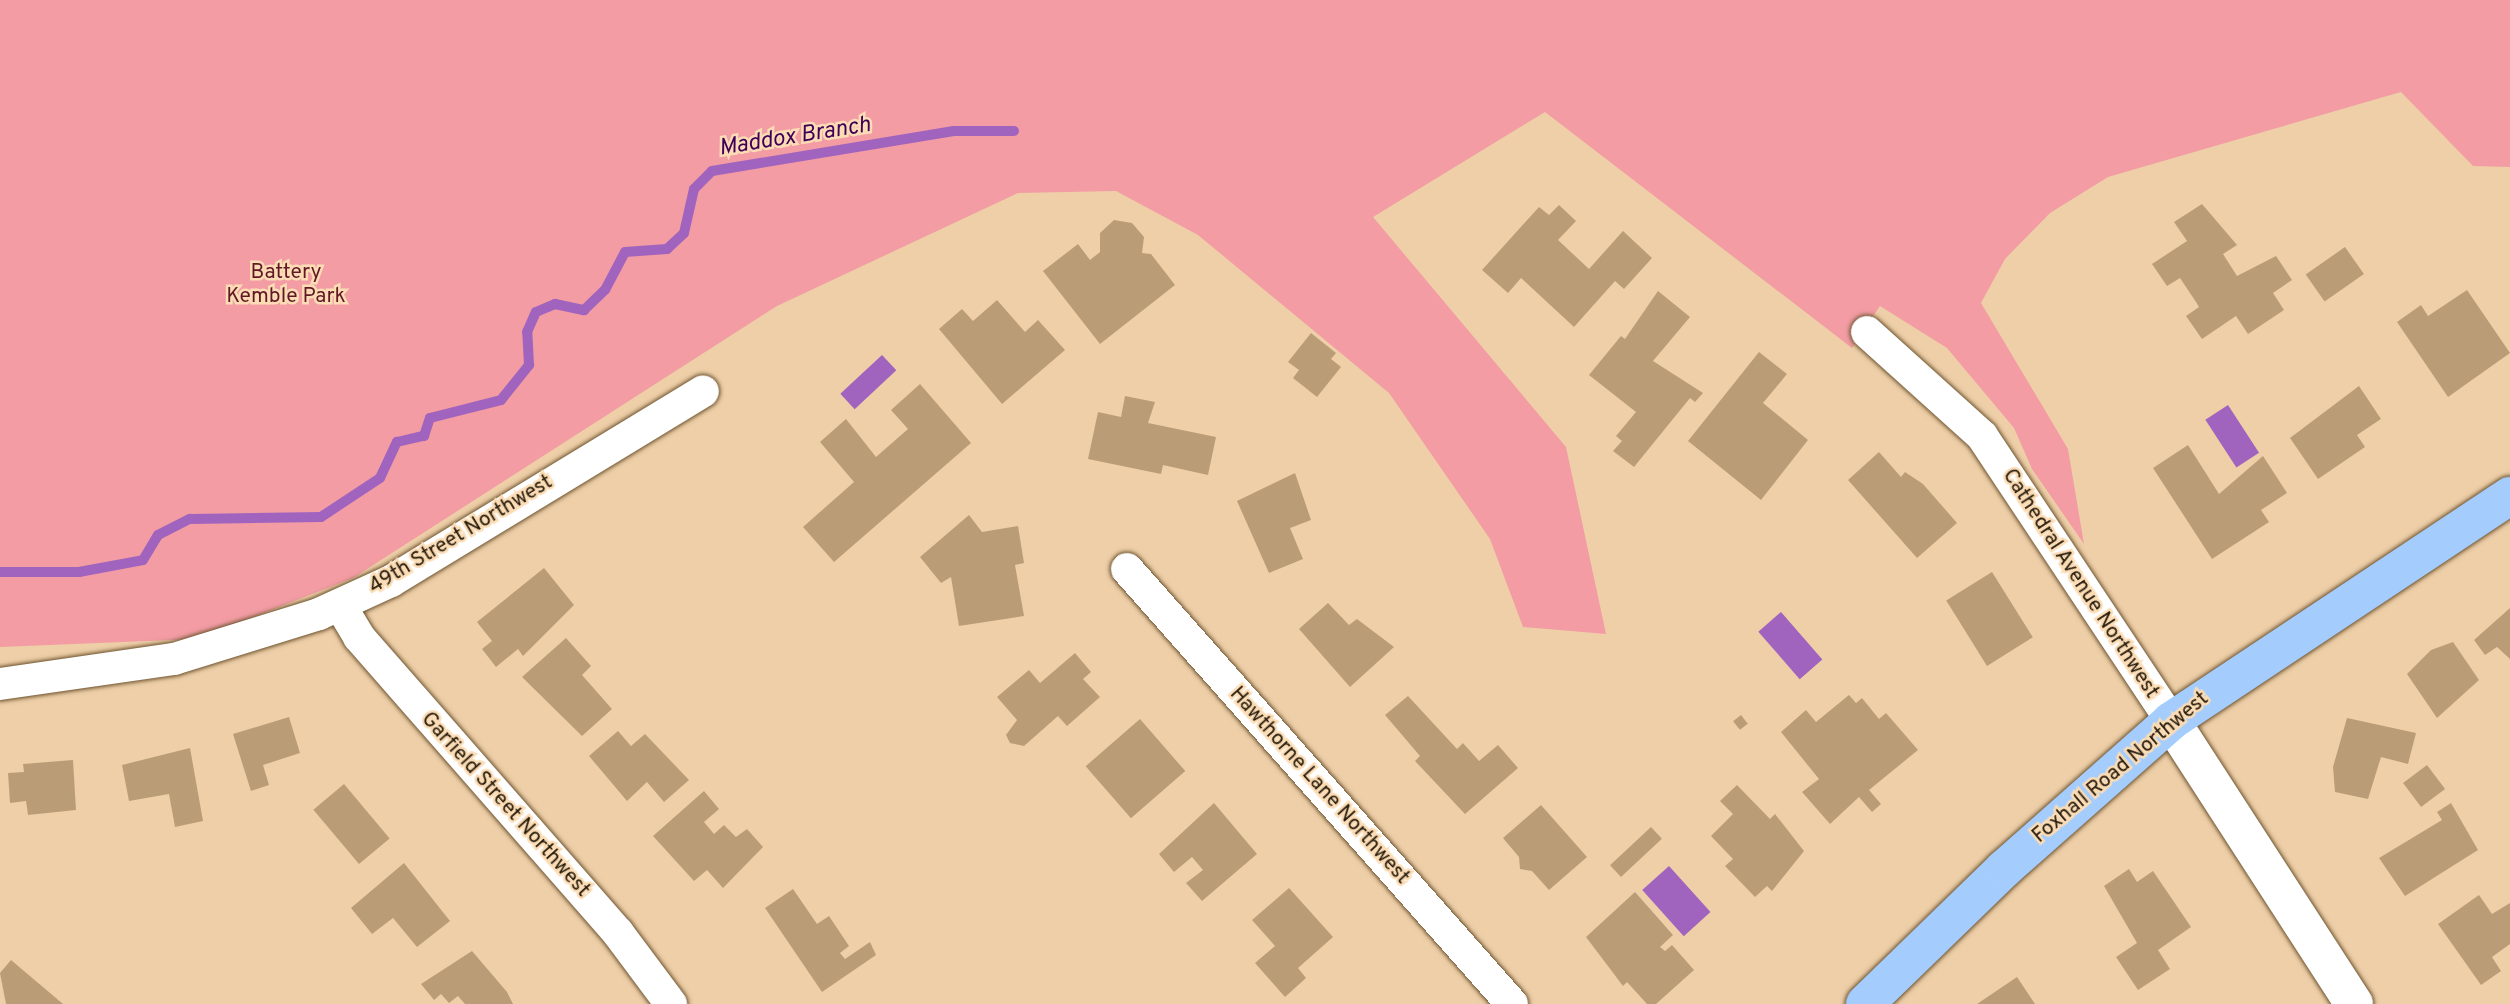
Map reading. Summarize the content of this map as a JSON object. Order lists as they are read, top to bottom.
{
  "streets": {
    "main road": ["Foxhall Road Northwest"],
    "street": [
      "49th Street Northwest",
      "Cathedral Avenue Northwest",
      "Hawthorne Lane Northwest",
      "Garfield Street Northwest"
    ]
  },
  "crossings": [
    ["49th Street Northwest", "Garfield Street Northwest"],
    ["Cathedral Avenue Northwest", "Foxhall Road Northwest"]
  ],
  "water": ["Maddox Branch"],
  "parks": ["Battery Kemble Park"]
}
